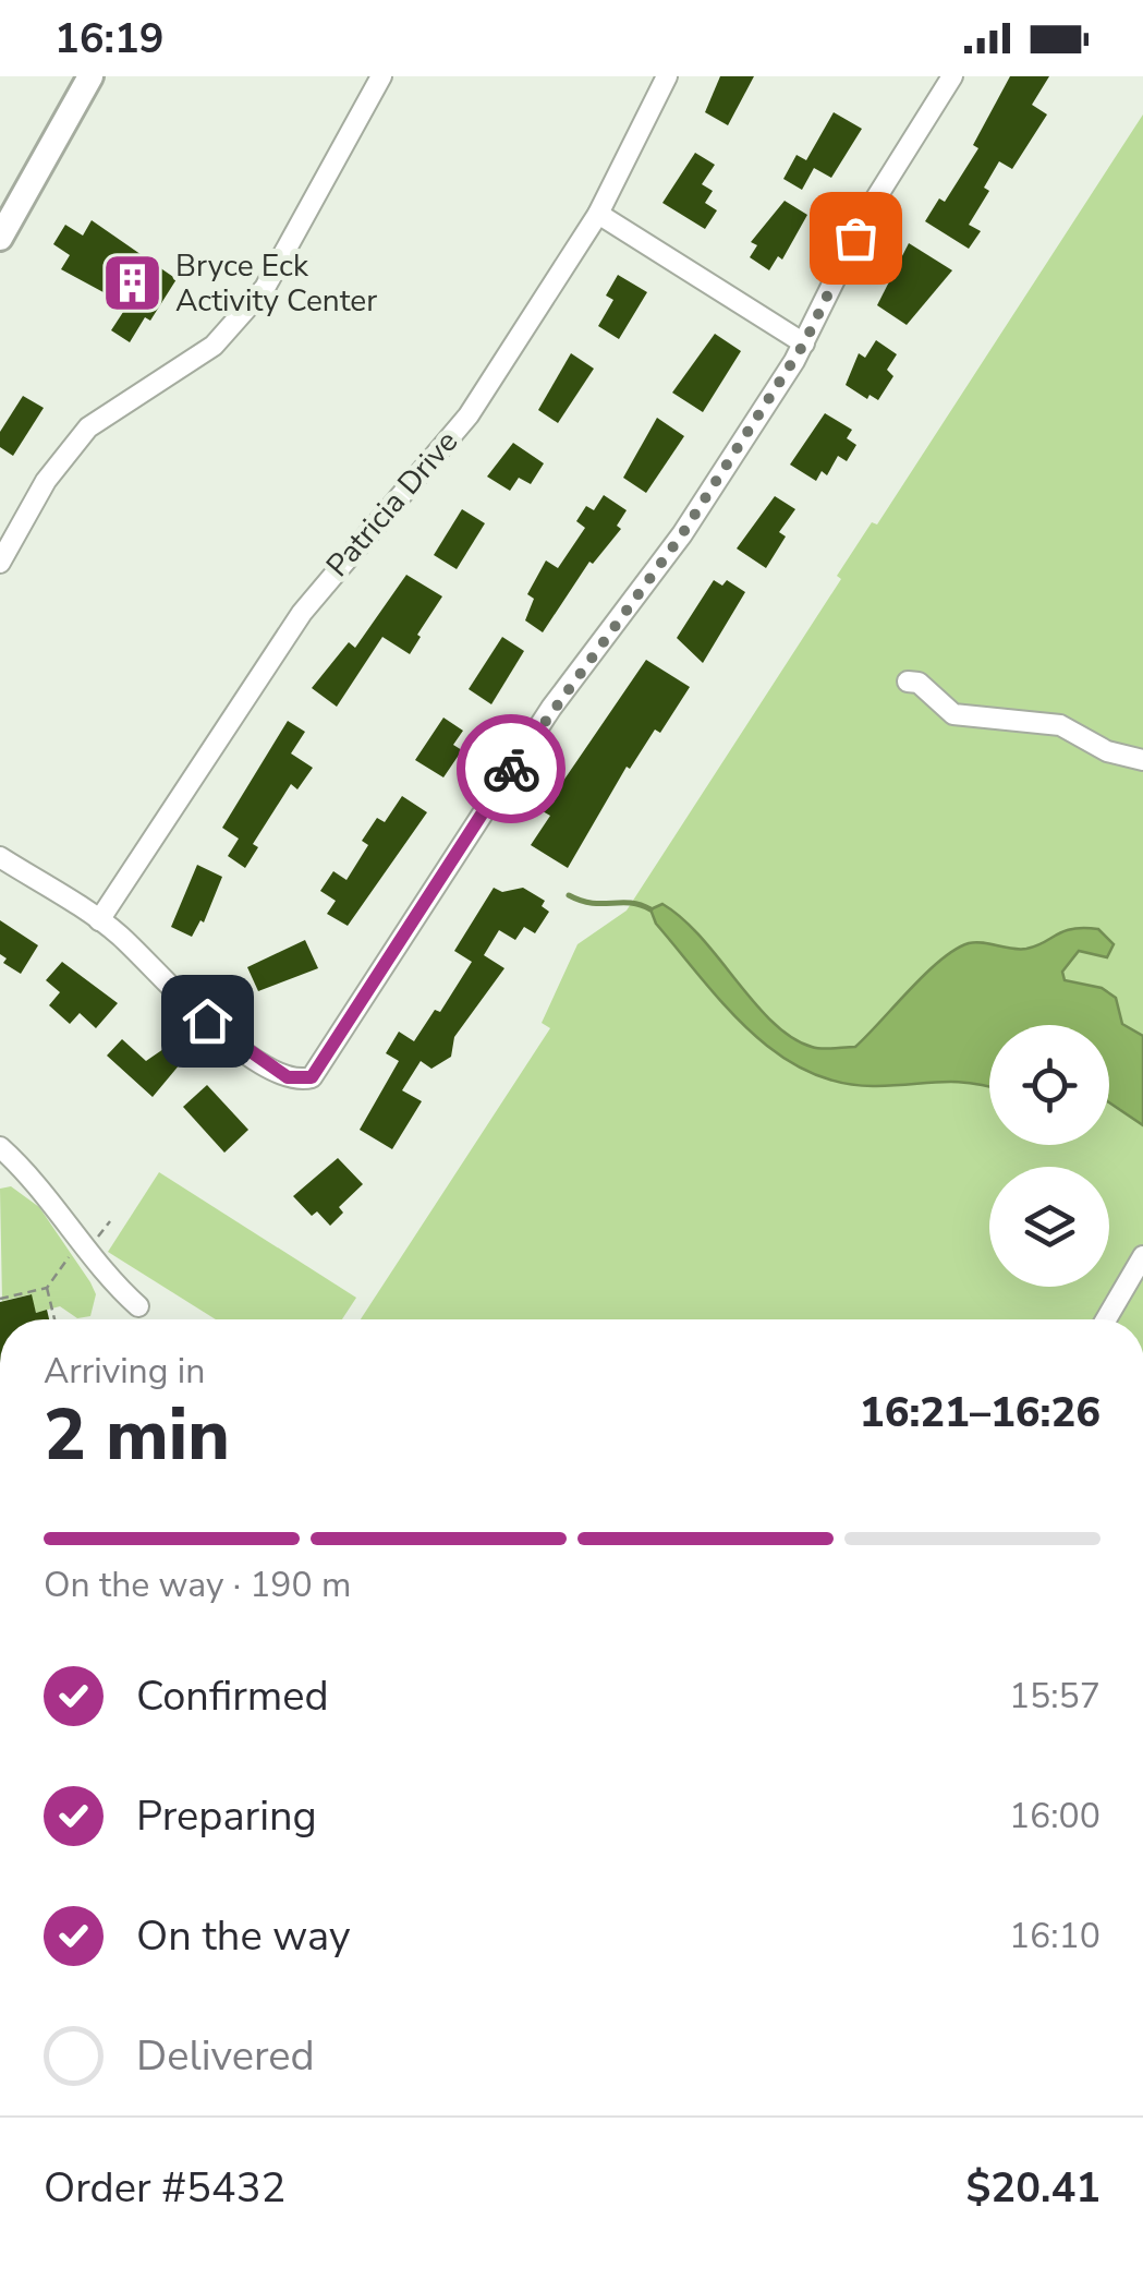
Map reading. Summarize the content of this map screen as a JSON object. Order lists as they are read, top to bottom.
{
  "streets": {
    "street": ["Patricia Drive"]
  },
  "places": {
    "building": ["Bryce Eck Activity Center"]
  },
  "page": {
    "status": "16:19",
    "heading": ["2 min", "Arriving in", "16:21–16:26"],
    "panel": ["Order #5432", "$20.41"],
    "bar": "On the way · 190 m",
    "list": [
      ["Confirmed", "15:57"],
      ["Preparing", "16:00"],
      ["On the way", "16:10"],
      "Delivered"
    ]
  }
}
